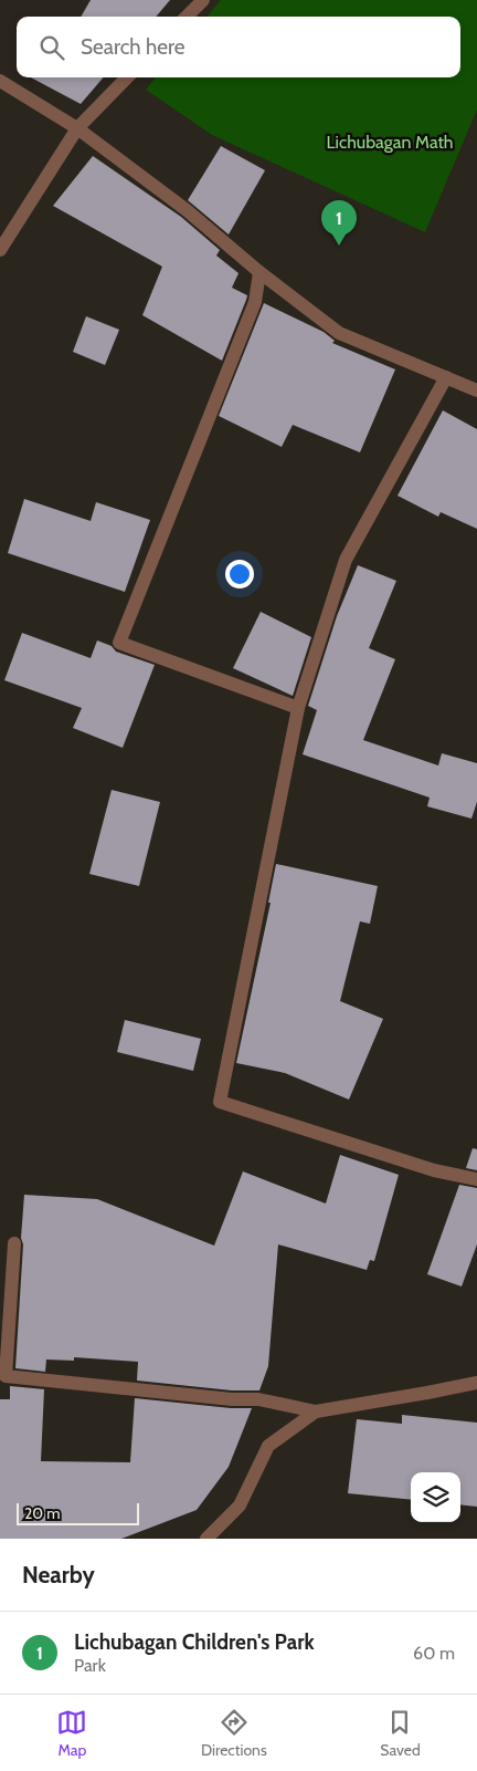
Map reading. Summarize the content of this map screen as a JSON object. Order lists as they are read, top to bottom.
{
  "parks": ["Lichubagan Math"],
  "scale_bar": "20 m",
  "page": {
    "search": "Search here",
    "pins": "1",
    "scale": "20 m",
    "heading": "Nearby",
    "list": [
      {
        "mark": "1",
        "name": "Lichubagan Children's Park",
        "note": "Park",
        "value": "60 m"
      }
    ],
    "nav": ["Map", "Directions", "Saved"]
  }
}
